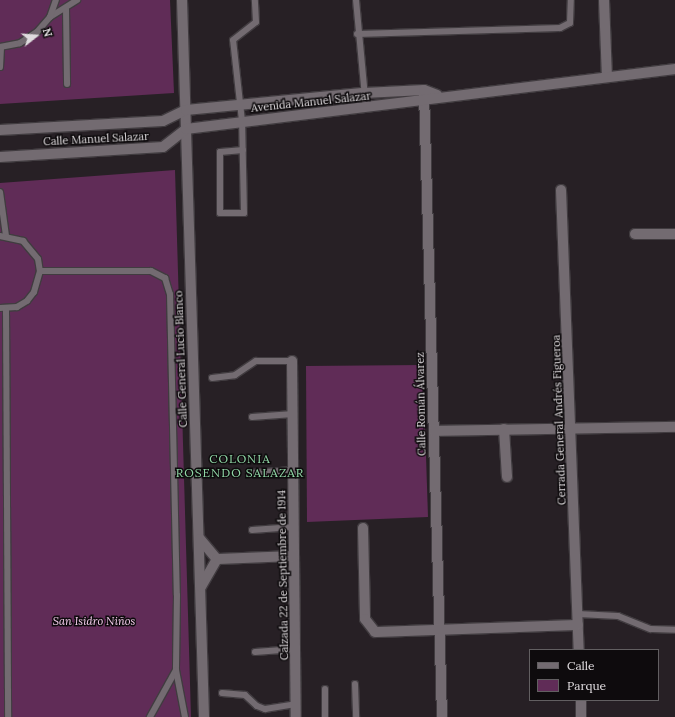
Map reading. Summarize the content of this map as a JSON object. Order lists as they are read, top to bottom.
{
  "streets": {
    "street": [
      "Avenida Manuel Salazar",
      "Calle Manuel Salazar",
      "Calle General Lucio Blanco",
      "Calle Román Álvarez",
      "Cerrada General Andrés Figueroa",
      "Calzada 22 de Septiembre de 1914"
    ]
  },
  "crossings": [
    ["Avenida Manuel Salazar", "Calle Manuel Salazar"],
    ["Avenida Manuel Salazar", "Calle General Lucio Blanco"],
    ["Avenida Manuel Salazar", "Calle Román Álvarez"],
    ["Calle Manuel Salazar", "Calle General Lucio Blanco"]
  ],
  "districts": ["COLONIA ROSENDO SALAZAR"],
  "parks": ["San Isidro Niños"],
  "legend": ["Calle", "Parque"],
  "north": "right"
}
